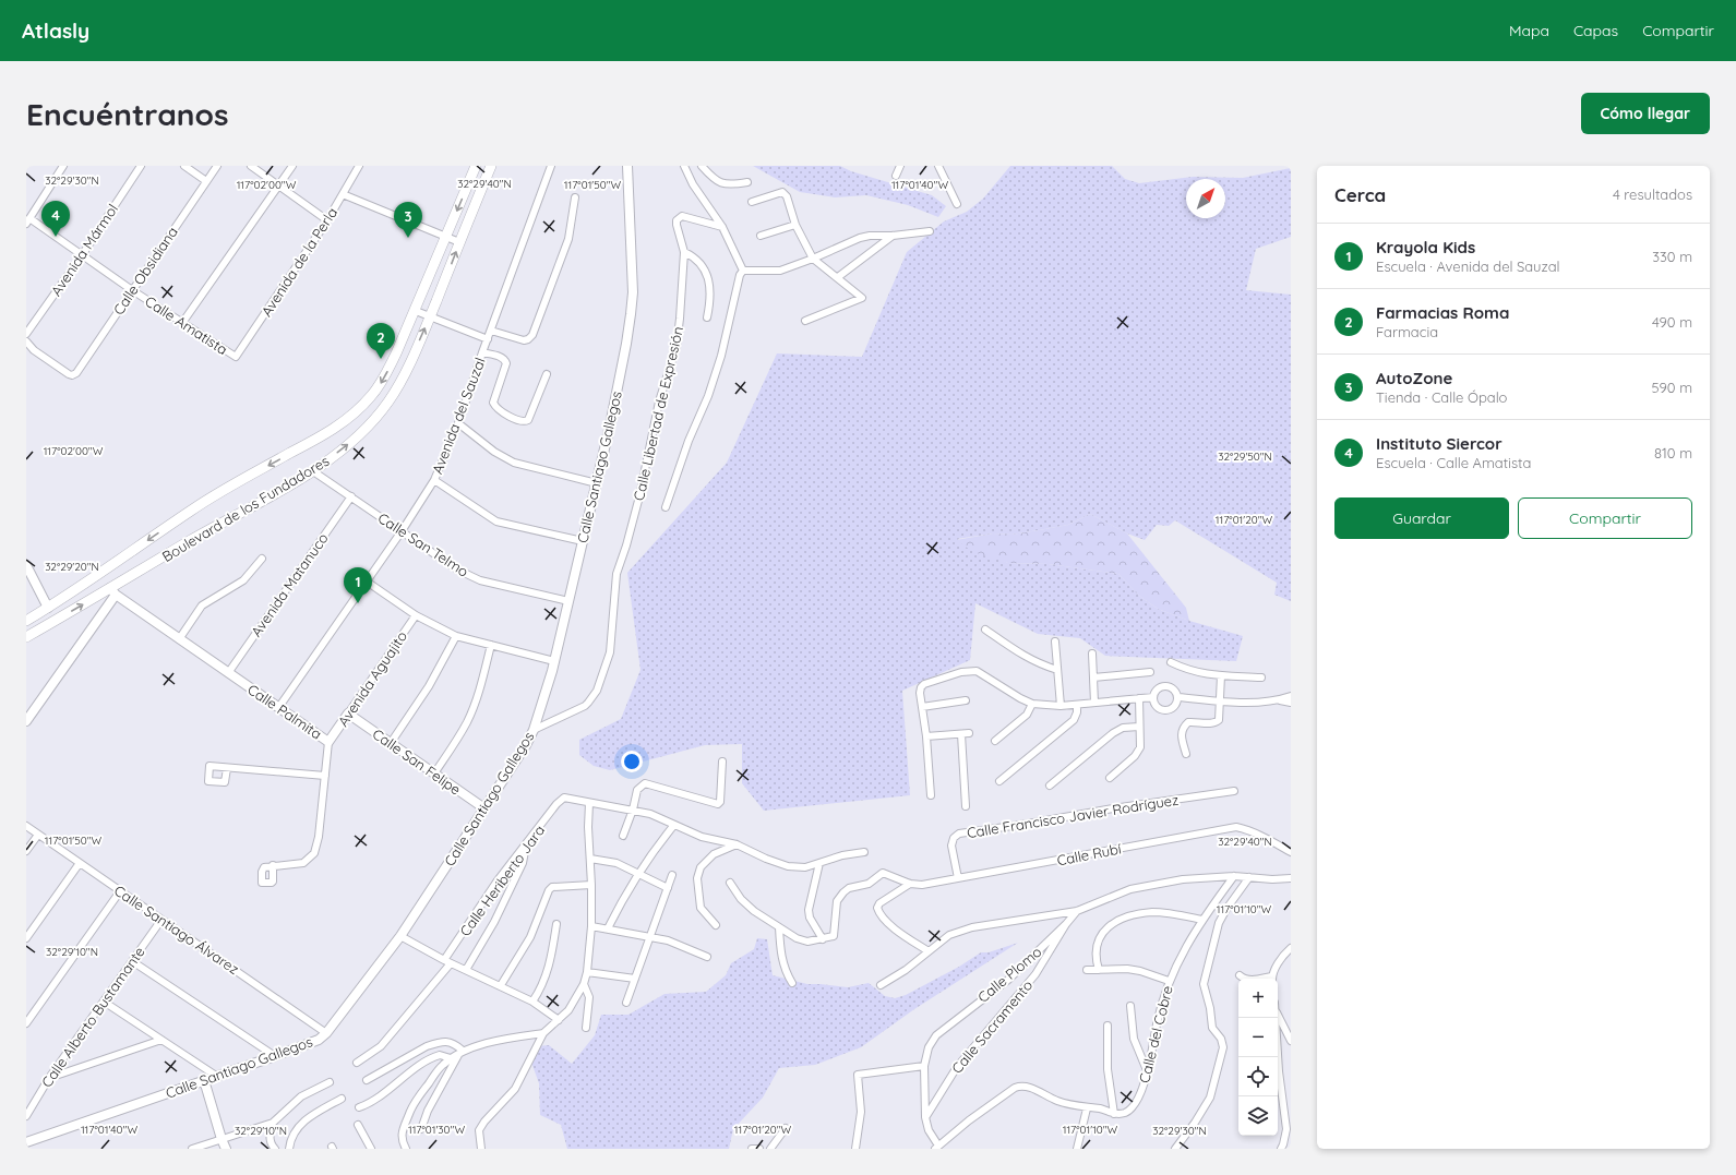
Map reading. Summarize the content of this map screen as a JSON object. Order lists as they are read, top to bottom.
{
  "streets": {
    "main road": ["Boulevard de los Fundadores"],
    "street": [
      "Avenida Mármol",
      "Avenida de la Perla",
      "Calle Obsidiana",
      "Calle Amatista",
      "Calle Libertad de Expresión",
      "Avenida del Sauzal",
      "Calle Santiago Gallegos",
      "Calle San Telmo",
      "Avenida Matanuco",
      "Avenida Aguajito",
      "Calle Palmita",
      "Calle San Felipe",
      "Calle Francisco Javier Rodríguez",
      "Calle Rubí",
      "Calle Heriberto Jara",
      "Calle Santiago Álvarez",
      "Calle Plomo",
      "Calle Alberto Bustamante",
      "Calle Sacramento",
      "Calle del Cobre"
    ]
  },
  "crossings": [
    ["Avenida Mármol", "Calle Amatista"],
    ["Avenida de la Perla", "Calle Amatista"],
    ["Calle Obsidiana", "Calle Amatista"],
    ["Calle Libertad de Expresión", "Calle Santiago Gallegos"],
    ["Avenida del Sauzal", "Calle San Telmo"],
    ["Avenida del Sauzal", "Calle Palmita"],
    ["Calle Santiago Gallegos", "Calle San Telmo"],
    ["Calle Santiago Gallegos", "Calle San Felipe"],
    ["Calle Santiago Gallegos", "Calle Santiago Álvarez"],
    ["Boulevard de los Fundadores", "Calle San Telmo"],
    ["Boulevard de los Fundadores", "Calle Palmita"],
    ["Calle San Telmo", "Avenida Matanuco"],
    ["Avenida Matanuco", "Calle Palmita"],
    ["Avenida Aguajito", "Calle Palmita"],
    ["Avenida Aguajito", "Calle San Felipe"],
    ["Calle Francisco Javier Rodríguez", "Calle Rubí"],
    ["Calle Santiago Álvarez", "Calle Alberto Bustamante"],
    ["Calle Plomo", "Calle Sacramento"]
  ],
  "north": "top right",
  "page": {
    "header": "Atlasly",
    "nav": ["Mapa", "Capas", "Compartir"],
    "buttons": [
      "Cómo llegar",
      ["Guardar", "Compartir"]
    ],
    "title": "Encuéntranos",
    "heading": ["Cerca", "4 resultados"],
    "pins": [
      "4",
      "3",
      "2",
      "1"
    ],
    "list": [
      {
        "mark": "1",
        "name": "Krayola Kids",
        "note": "Escuela · Avenida del Sauzal",
        "value": "330 m"
      },
      {
        "mark": "2",
        "name": "Farmacias Roma",
        "note": "Farmacia",
        "value": "490 m"
      },
      {
        "mark": "3",
        "name": "AutoZone",
        "note": "Tienda · Calle Ópalo",
        "value": "590 m"
      },
      {
        "mark": "4",
        "name": "Instituto Siercor",
        "note": "Escuela · Calle Amatista",
        "value": "810 m"
      }
    ],
    "map_buttons": ["+", "−"]
  },
  "coordinates": [
    "32°29'30\"N",
    "32°29'40\"N",
    "117°02'00\"W",
    "117°01'50\"W",
    "117°01'40\"W",
    "32°29'50\"N",
    "117°01'20\"W",
    "32°29'20\"N",
    "117°01'10\"W",
    "32°29'10\"N",
    "117°01'30\"W"
  ]
}
